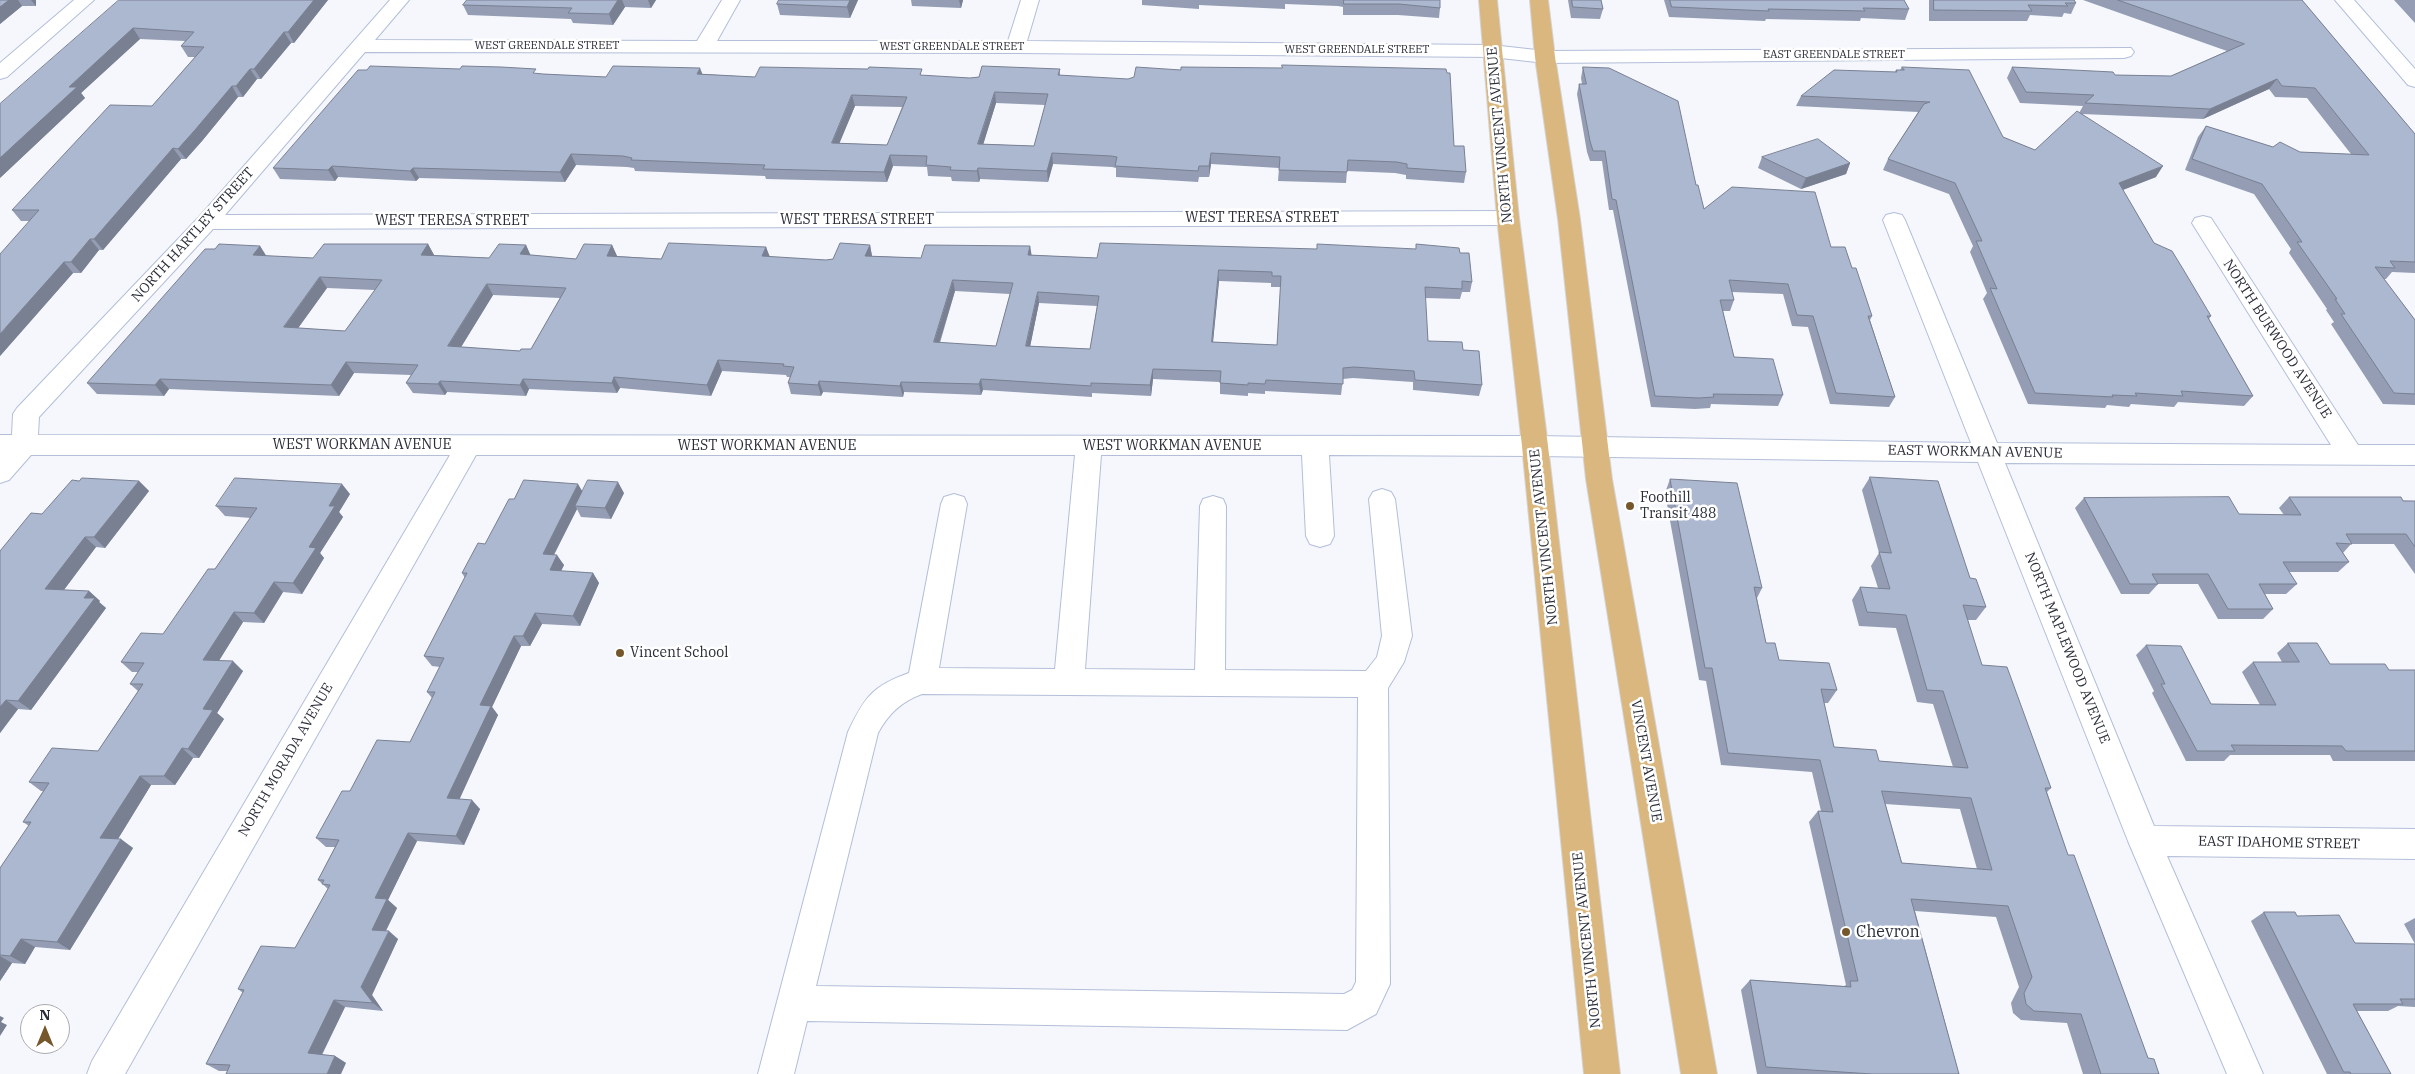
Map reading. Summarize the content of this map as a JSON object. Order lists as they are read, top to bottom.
{
  "streets": {
    "main road": ["NORTH VINCENT AVENUE", "VINCENT AVENUE"],
    "street": [
      "WEST GREENDALE STREET",
      "EAST GREENDALE STREET",
      "WEST TERESA STREET",
      "NORTH HARTLEY STREET",
      "NORTH BURWOOD AVENUE",
      "WEST WORKMAN AVENUE",
      "EAST WORKMAN AVENUE",
      "NORTH MAPLEWOOD AVENUE",
      "NORTH MORADA AVENUE",
      "EAST IDAHOME STREET"
    ]
  },
  "crossings": [
    ["WEST GREENDALE STREET", "EAST GREENDALE STREET"],
    ["WEST GREENDALE STREET", "NORTH VINCENT AVENUE"],
    ["WEST GREENDALE STREET", "NORTH HARTLEY STREET"],
    ["NORTH VINCENT AVENUE", "WEST TERESA STREET"],
    ["NORTH VINCENT AVENUE", "WEST WORKMAN AVENUE"],
    ["NORTH VINCENT AVENUE", "EAST WORKMAN AVENUE"],
    ["WEST TERESA STREET", "NORTH HARTLEY STREET"],
    ["NORTH HARTLEY STREET", "WEST WORKMAN AVENUE"],
    ["NORTH BURWOOD AVENUE", "EAST WORKMAN AVENUE"],
    ["WEST WORKMAN AVENUE", "EAST WORKMAN AVENUE"],
    ["WEST WORKMAN AVENUE", "NORTH MORADA AVENUE"],
    ["EAST WORKMAN AVENUE", "NORTH MAPLEWOOD AVENUE"],
    ["EAST WORKMAN AVENUE", "VINCENT AVENUE"],
    ["NORTH MAPLEWOOD AVENUE", "EAST IDAHOME STREET"]
  ],
  "places": ["Foothill Transit 488", "Vincent School", "Chevron"],
  "north": "top"
}
